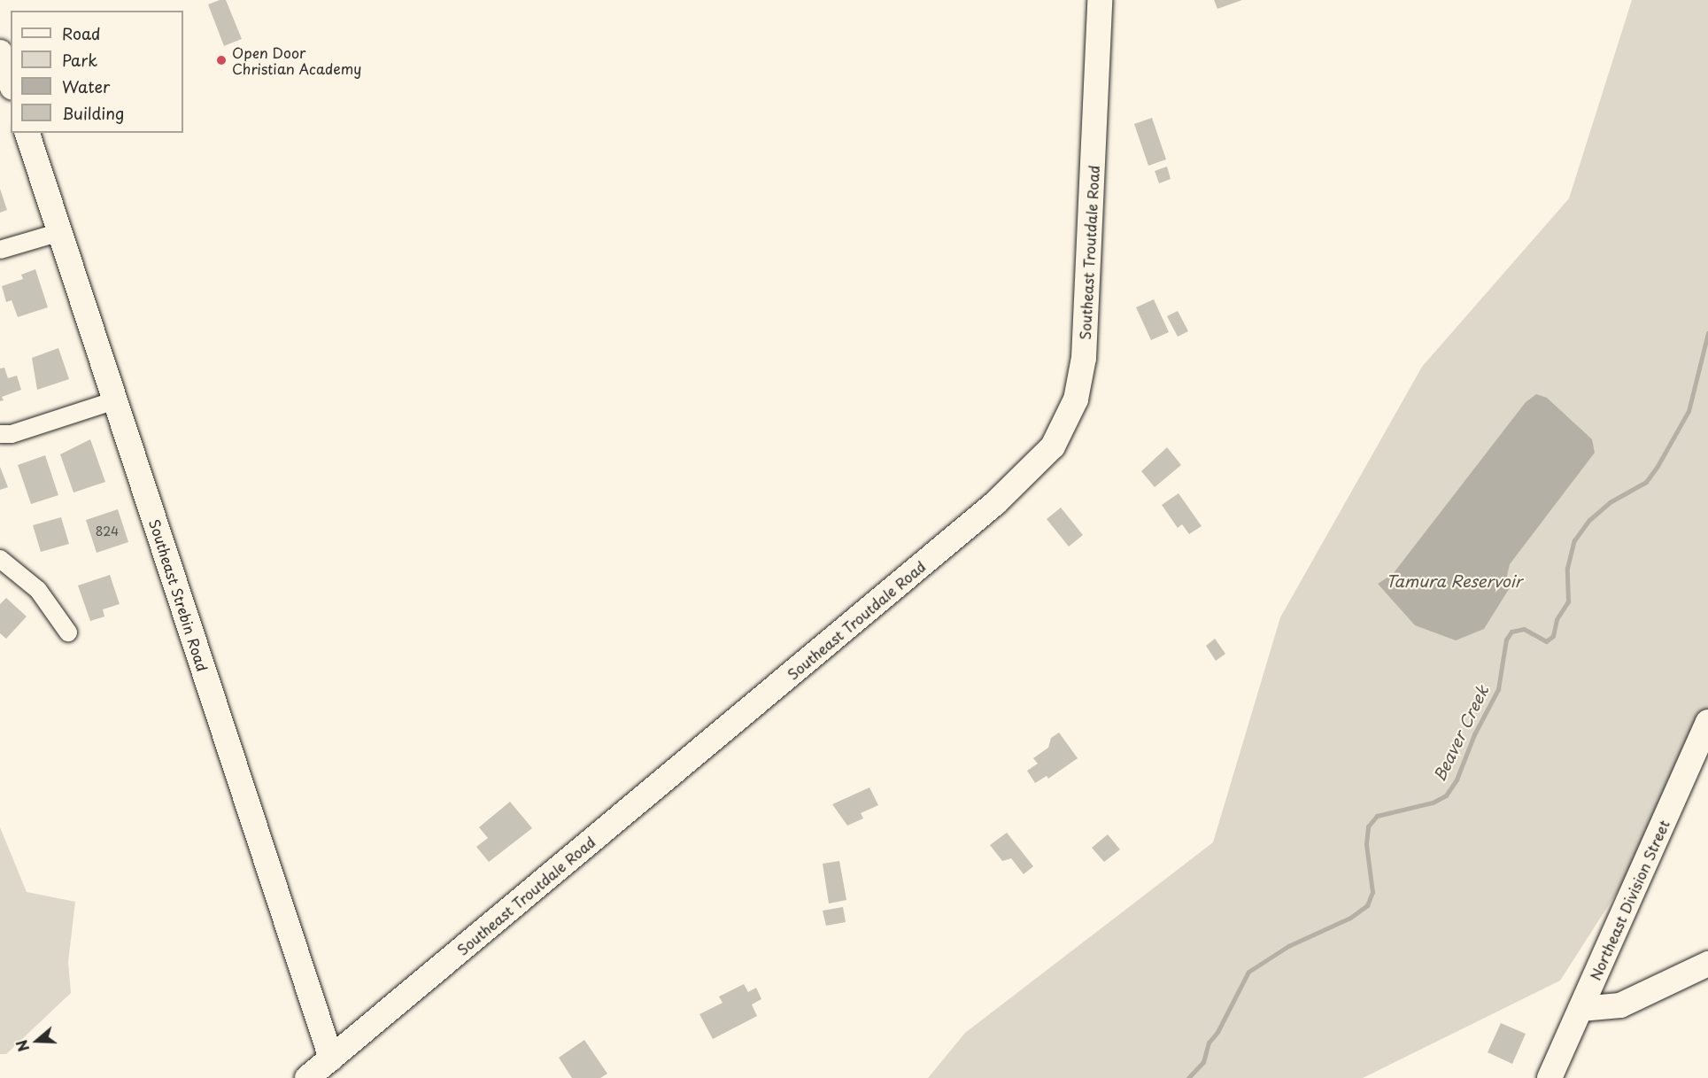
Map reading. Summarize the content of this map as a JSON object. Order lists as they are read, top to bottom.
{
  "streets": {
    "street": ["Southeast Troutdale Road", "Southeast Strebin Road", "Northeast Division Street"]
  },
  "crossings": [
    ["Southeast Troutdale Road", "Southeast Strebin Road"]
  ],
  "water": ["Tamura Reservoir", "Beaver Creek"],
  "places": ["Open Door Christian Academy"],
  "house_numbers": ["824"],
  "legend": [
    "Road",
    "Park",
    "Water",
    "Building"
  ],
  "north": "left"
}
